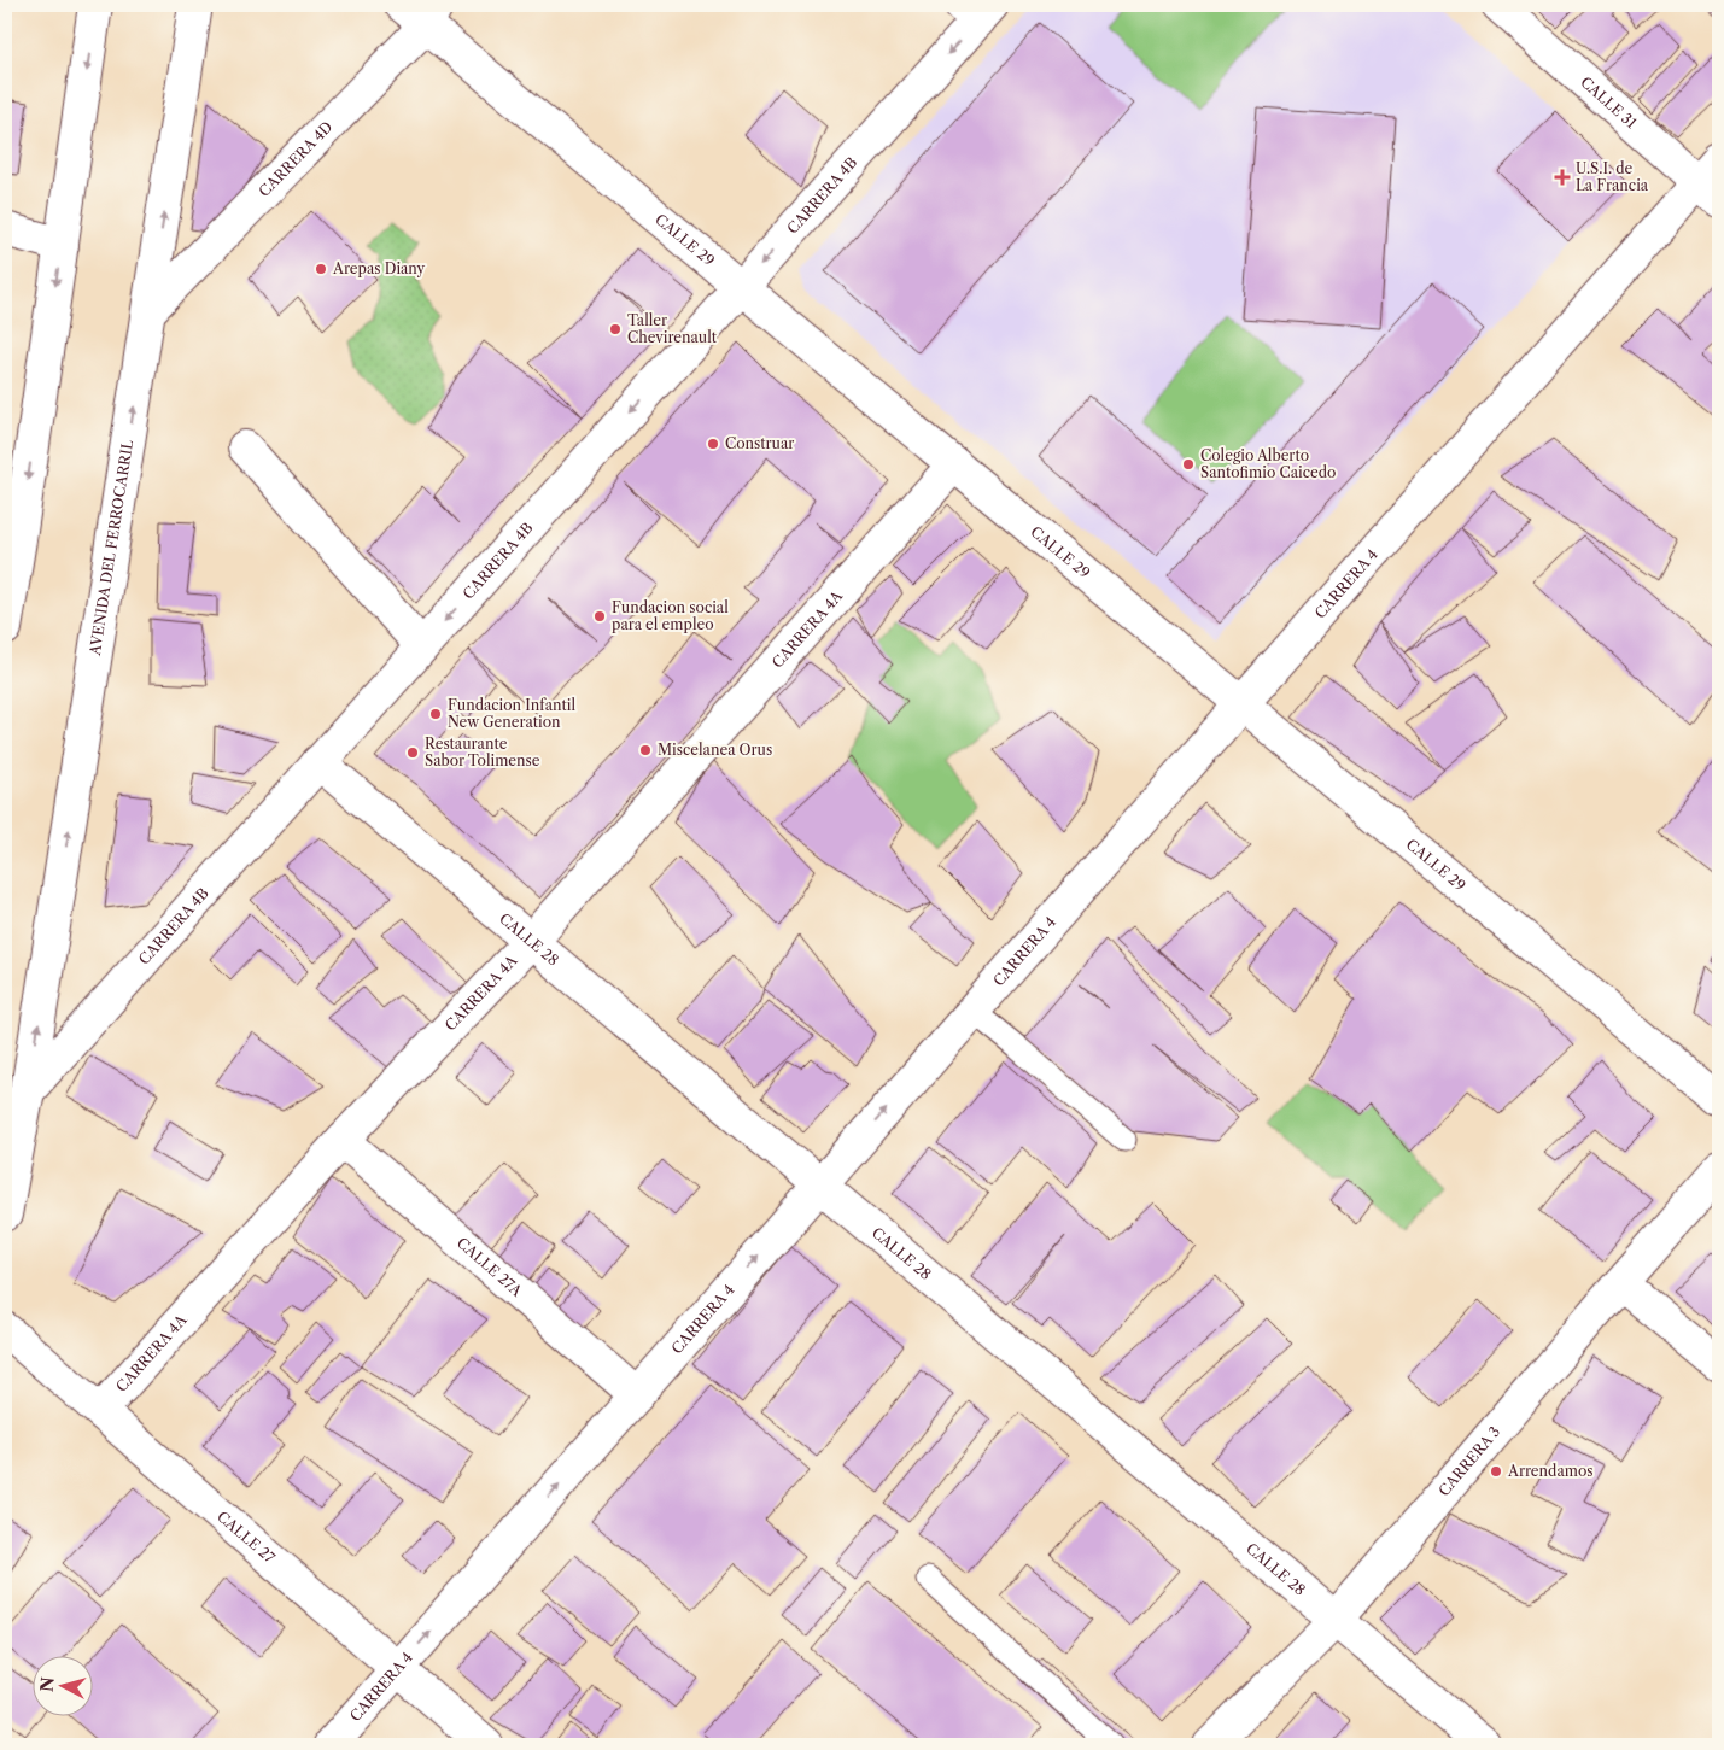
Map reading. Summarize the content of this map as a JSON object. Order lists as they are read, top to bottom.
{
  "streets": {
    "street": [
      "CALLE 31",
      "CARRERA 4D",
      "CARRERA 4B",
      "CALLE 29",
      "AVENIDA DEL FERROCARRIL",
      "CARRERA 4",
      "CARRERA 4A",
      "CALLE 28",
      "CALLE 27A",
      "CARRERA 3",
      "CALLE 27"
    ]
  },
  "crossings": [
    ["CALLE 31", "CARRERA 4"],
    ["CARRERA 4D", "CALLE 29"],
    ["CARRERA 4D", "AVENIDA DEL FERROCARRIL"],
    ["CARRERA 4B", "CALLE 29"],
    ["CARRERA 4B", "AVENIDA DEL FERROCARRIL"],
    ["CARRERA 4B", "CALLE 28"],
    ["CALLE 29", "CARRERA 4"],
    ["CALLE 29", "CARRERA 4A"],
    ["CARRERA 4", "CALLE 28"],
    ["CARRERA 4", "CALLE 27A"],
    ["CARRERA 4", "CALLE 27"],
    ["CARRERA 4A", "CALLE 28"],
    ["CARRERA 4A", "CALLE 27A"],
    ["CARRERA 4A", "CALLE 27"],
    ["CALLE 28", "CARRERA 3"]
  ],
  "one_way": ["CARRERA 4B", "CARRERA 4"],
  "places": {
    "health": ["U.S.I. de La Francia"],
    "other": [
      "Arepas Diany",
      "Taller Chevirenault",
      "Construar",
      "Colegio Alberto Santofimio Caicedo",
      "Fundacion social para el empleo",
      "Fundacion Infantil New Generation",
      "Miscelanea Orus",
      "Restaurante Sabor Tolimense",
      "Arrendamos"
    ]
  },
  "north": "left"
}
